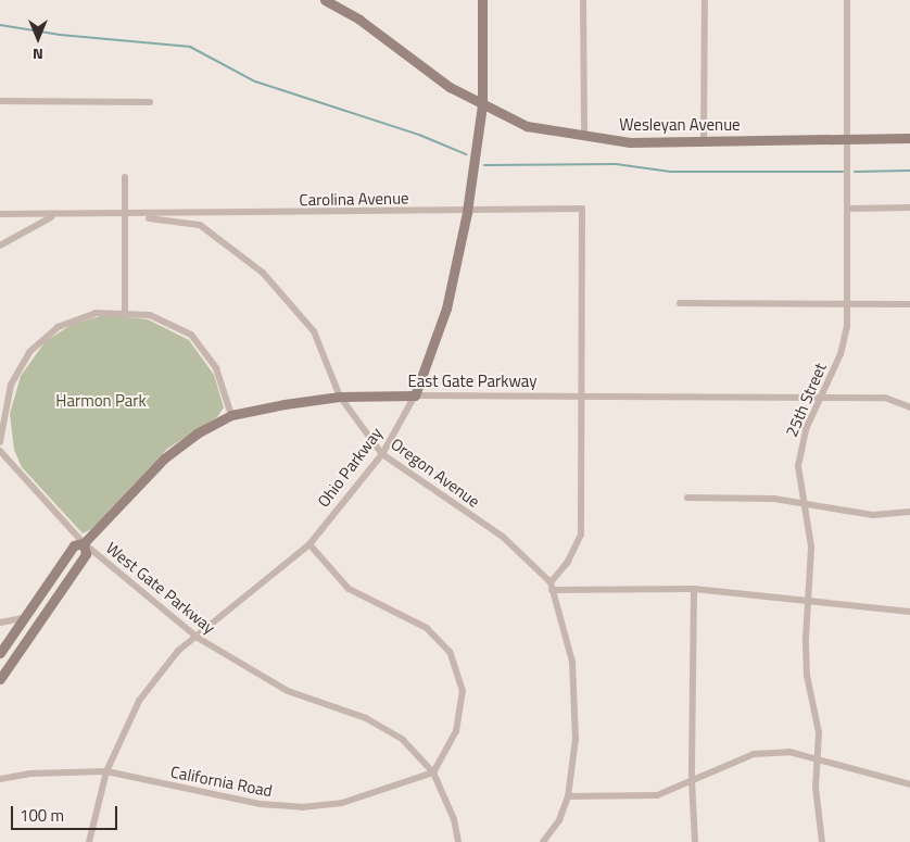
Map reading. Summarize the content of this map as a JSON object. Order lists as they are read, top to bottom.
{
  "streets": {
    "street": [
      "Wesleyan Avenue",
      "Carolina Avenue",
      "East Gate Parkway",
      "25th Street",
      "Ohio Parkway",
      "Oregon Avenue",
      "West Gate Parkway",
      "California Road"
    ]
  },
  "crossings": [
    ["Wesleyan Avenue", "25th Street"],
    ["Wesleyan Avenue", "Ohio Parkway"],
    ["Carolina Avenue", "East Gate Parkway"],
    ["Carolina Avenue", "Ohio Parkway"],
    ["Carolina Avenue", "Oregon Avenue"],
    ["East Gate Parkway", "25th Street"],
    ["East Gate Parkway", "Ohio Parkway"],
    ["East Gate Parkway", "Oregon Avenue"],
    ["East Gate Parkway", "West Gate Parkway"],
    ["Ohio Parkway", "Oregon Avenue"],
    ["Ohio Parkway", "West Gate Parkway"],
    ["Ohio Parkway", "California Road"],
    ["West Gate Parkway", "California Road"]
  ],
  "parks": ["Harmon Park"],
  "scale_bar": "100 m",
  "north": "bottom"
}
